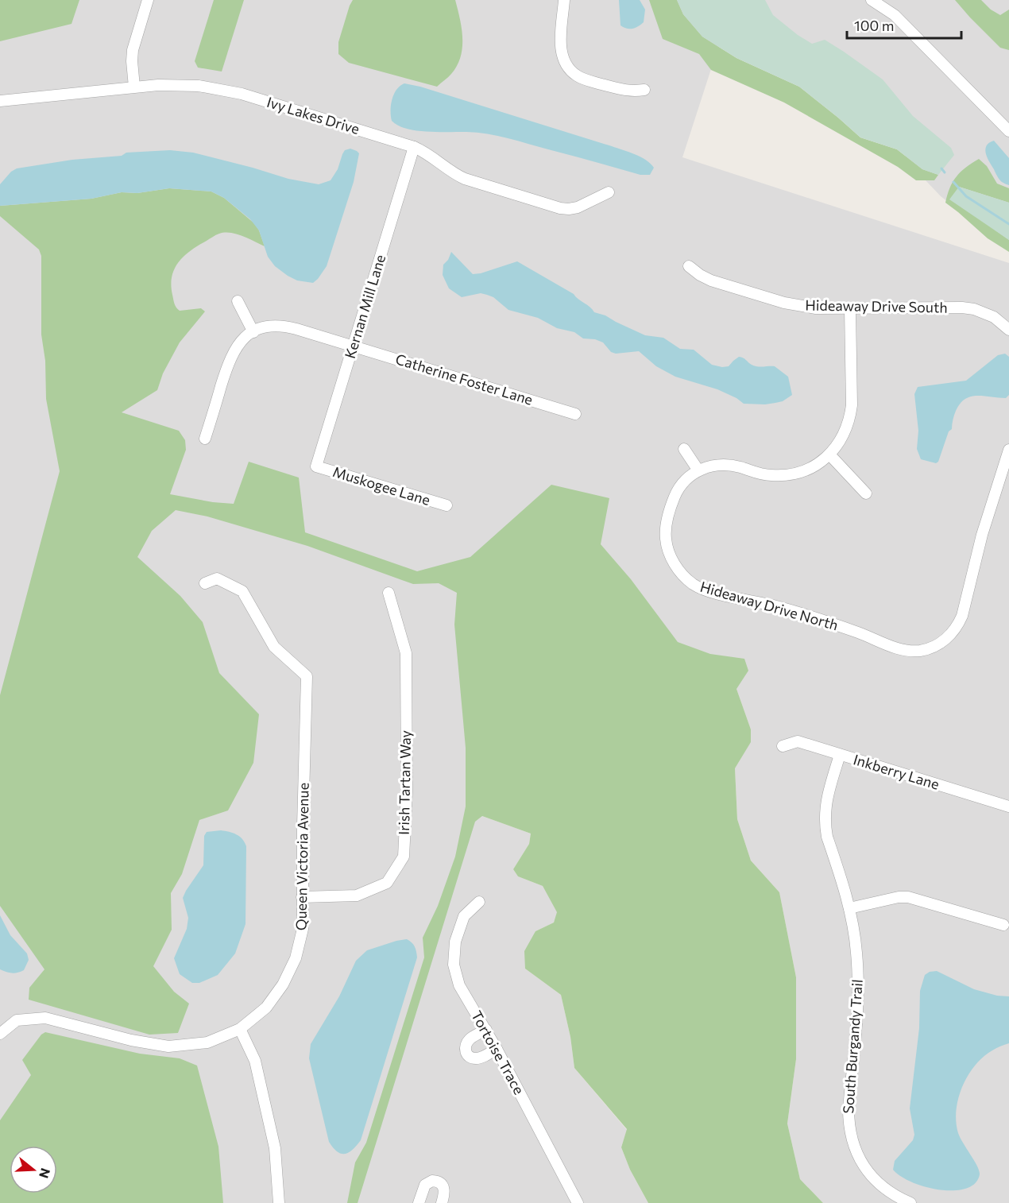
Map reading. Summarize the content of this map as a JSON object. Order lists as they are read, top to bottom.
{
  "streets": {
    "street": [
      "Ivy Lakes Drive",
      "Kernan Mill Lane",
      "Hideaway Drive South",
      "Catherine Foster Lane",
      "Muskogee Lane",
      "Hideaway Drive North",
      "Inkberry Lane",
      "Irish Tartan Way",
      "Queen Victoria Avenue",
      "South Burgandy Trail",
      "Tortoise Trace"
    ]
  },
  "crossings": [
    ["Ivy Lakes Drive", "Kernan Mill Lane"],
    ["Kernan Mill Lane", "Catherine Foster Lane"],
    ["Kernan Mill Lane", "Muskogee Lane"],
    ["Hideaway Drive South", "Hideaway Drive North"],
    ["Inkberry Lane", "South Burgandy Trail"],
    ["Irish Tartan Way", "Queen Victoria Avenue"]
  ],
  "scale_bar": "100 m",
  "north": "right"
}
